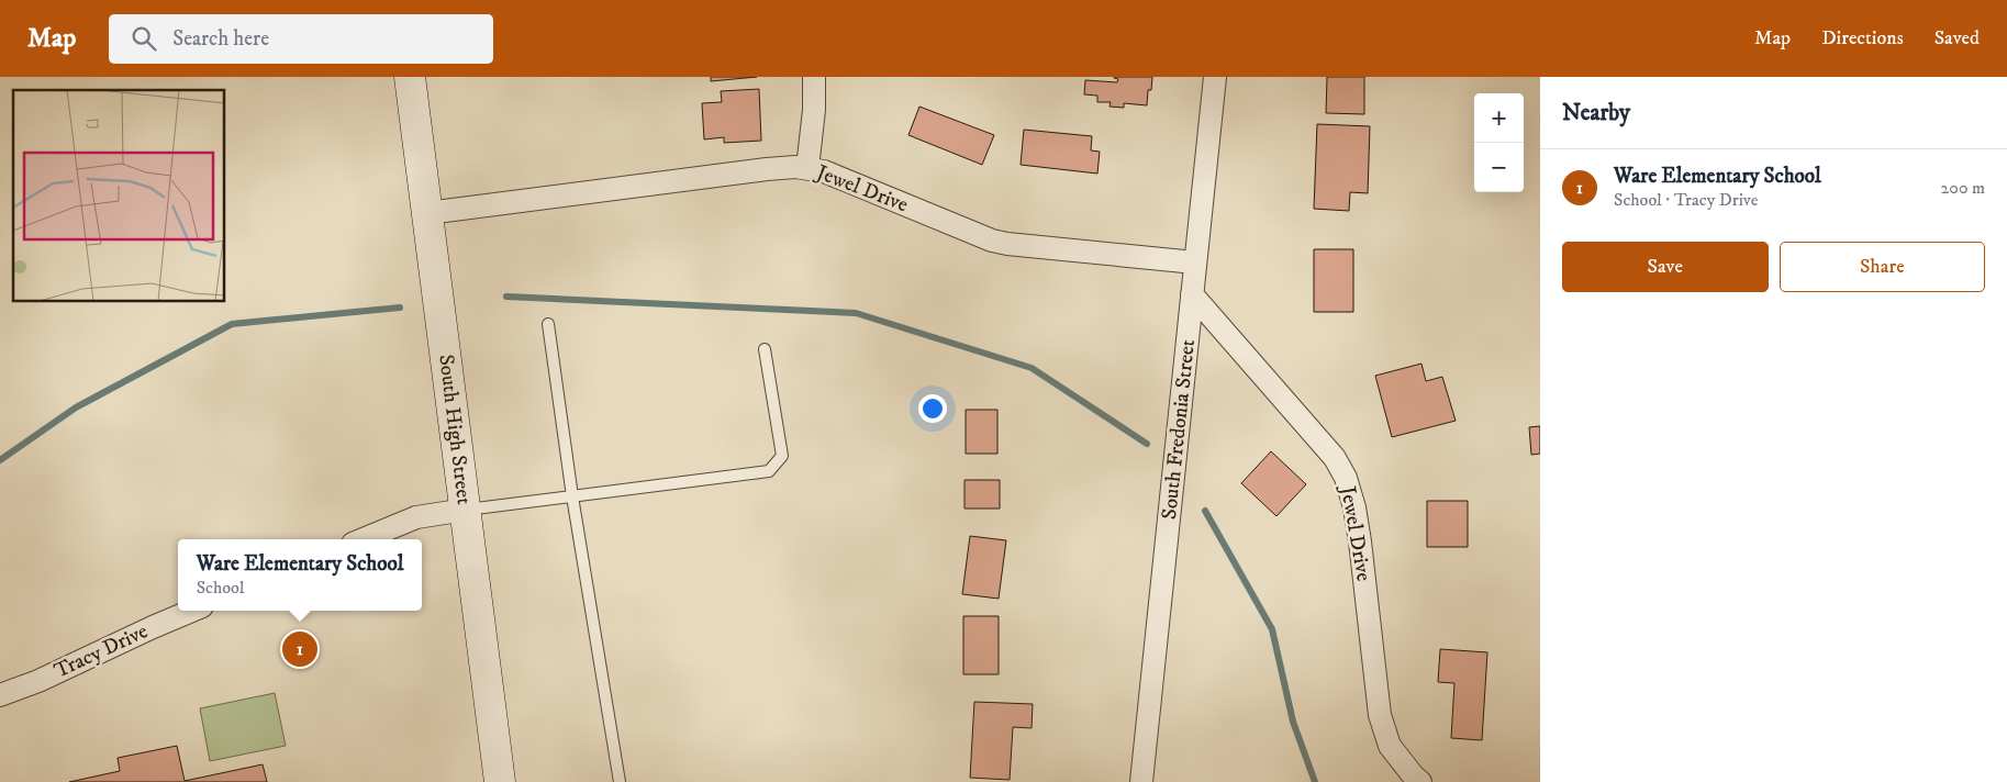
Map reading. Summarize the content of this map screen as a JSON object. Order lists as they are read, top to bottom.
{
  "streets": {
    "main road": ["South High Street"],
    "street": ["Jewel Drive", "South Fredonia Street", "Tracy Drive"]
  },
  "crossings": [
    ["Jewel Drive", "South High Street"],
    ["Jewel Drive", "South Fredonia Street"]
  ],
  "page": {
    "header": "Map",
    "search": "Search here",
    "nav": ["Map", "Directions", "Saved"],
    "heading": "Nearby",
    "map_buttons": ["+", "−"],
    "list": [
      {
        "mark": "1",
        "name": "Ware Elementary School",
        "note": "School · Tracy Drive",
        "value": "200 m"
      }
    ],
    "buttons": ["Save", "Share"],
    "popup": ["Ware Elementary School", "School"],
    "pins": "1"
  }
}
